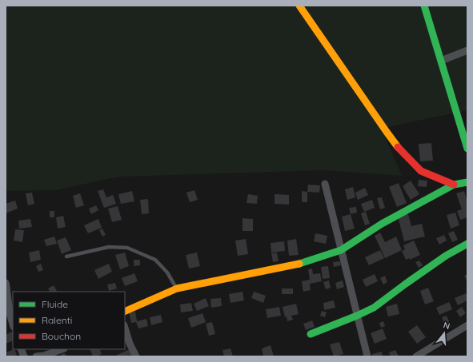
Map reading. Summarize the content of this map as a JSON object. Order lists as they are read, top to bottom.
{
  "legend": ["Fluide", "Ralenti", "Bouchon"],
  "north": "top"
}
